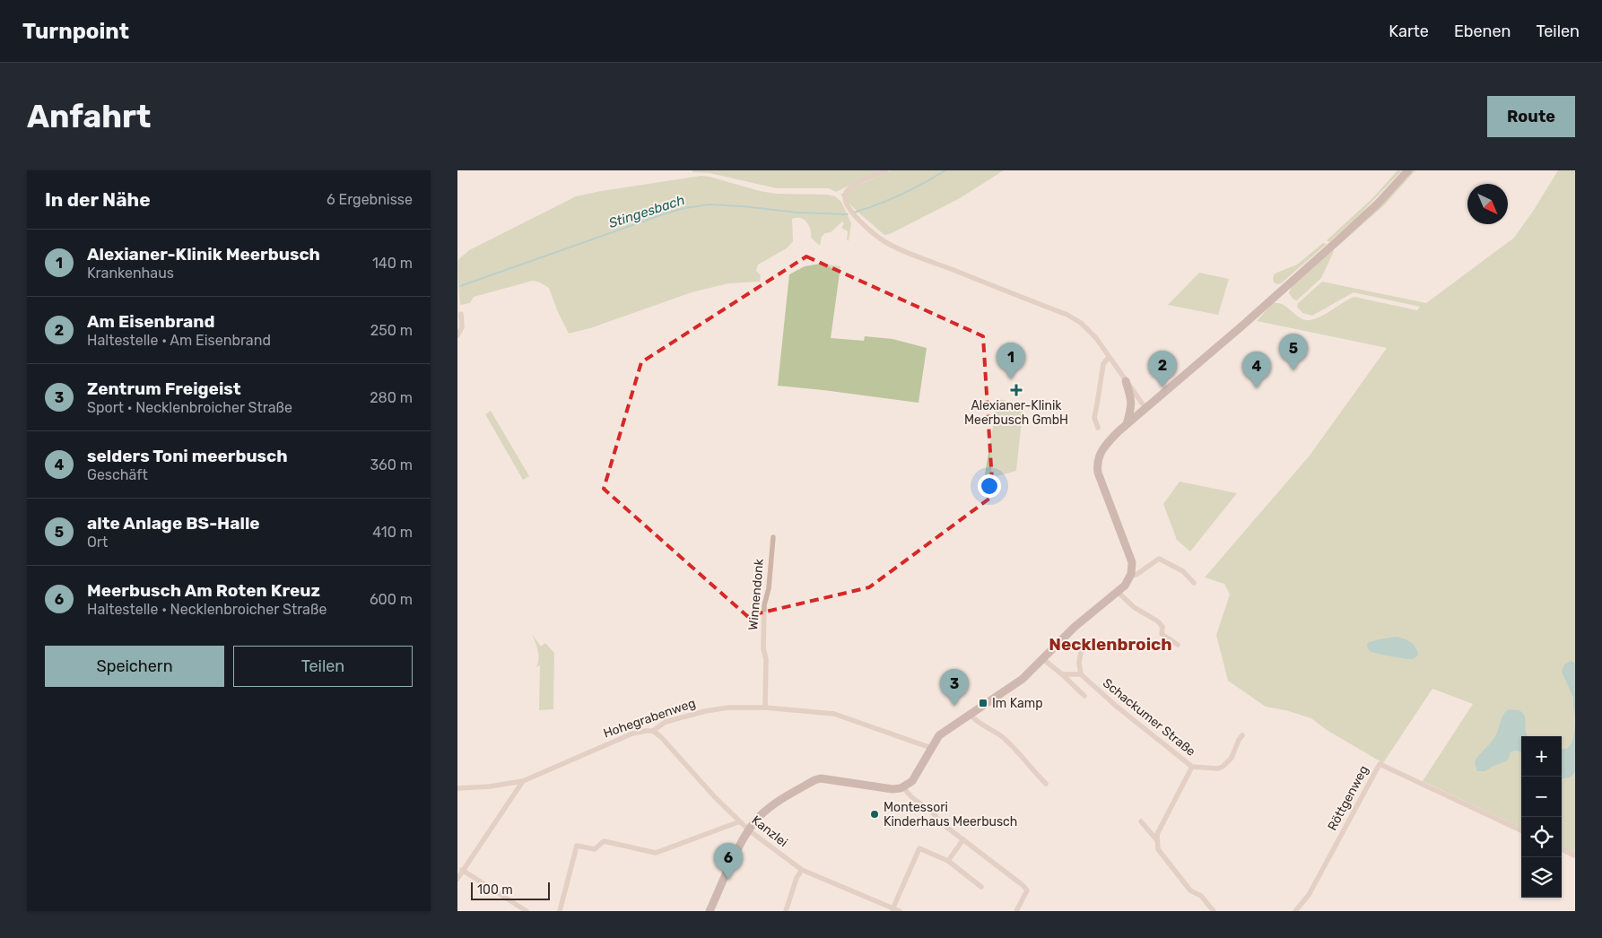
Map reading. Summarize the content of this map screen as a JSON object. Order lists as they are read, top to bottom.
{
  "streets": {
    "street": [
      "Winnendonk",
      "Schackumer Straße",
      "Hohegrabenweg",
      "Röttgenweg",
      "Kanzlei"
    ]
  },
  "crossings": [
    ["Winnendonk", "Hohegrabenweg"],
    ["Hohegrabenweg", "Kanzlei"]
  ],
  "districts": ["Necklenbroich"],
  "water": ["Stingesbach"],
  "places": {
    "health": ["Alexianer-Klinik Meerbusch GmbH"],
    "transit": ["Im Kamp"],
    "other": ["Montessori Kinderhaus Meerbusch"]
  },
  "scale_bar": "100 m",
  "north": "bottom right",
  "page": {
    "header": "Turnpoint",
    "nav": ["Karte", "Ebenen", "Teilen"],
    "buttons": [
      "Route",
      ["Speichern", "Teilen"]
    ],
    "title": "Anfahrt",
    "heading": ["In der Nähe", "6 Ergebnisse"],
    "list": [
      {
        "mark": "1",
        "name": "Alexianer-Klinik Meerbusch",
        "note": "Krankenhaus",
        "value": "140 m"
      },
      {
        "mark": "2",
        "name": "Am Eisenbrand",
        "note": "Haltestelle · Am Eisenbrand",
        "value": "250 m"
      },
      {
        "mark": "3",
        "name": "Zentrum Freigeist",
        "note": "Sport · Necklenbroicher Straße",
        "value": "280 m"
      },
      {
        "mark": "4",
        "name": "selders Toni meerbusch",
        "note": "Geschäft",
        "value": "360 m"
      },
      {
        "mark": "5",
        "name": "alte Anlage BS-Halle",
        "note": "Ort",
        "value": "410 m"
      },
      {
        "mark": "6",
        "name": "Meerbusch Am Roten Kreuz",
        "note": "Haltestelle · Necklenbroicher Straße",
        "value": "600 m"
      }
    ],
    "pins": [
      "5",
      "1",
      "2",
      "4",
      "3",
      "6"
    ],
    "map_buttons": ["+", "−"],
    "scale": "100 m"
  }
}
